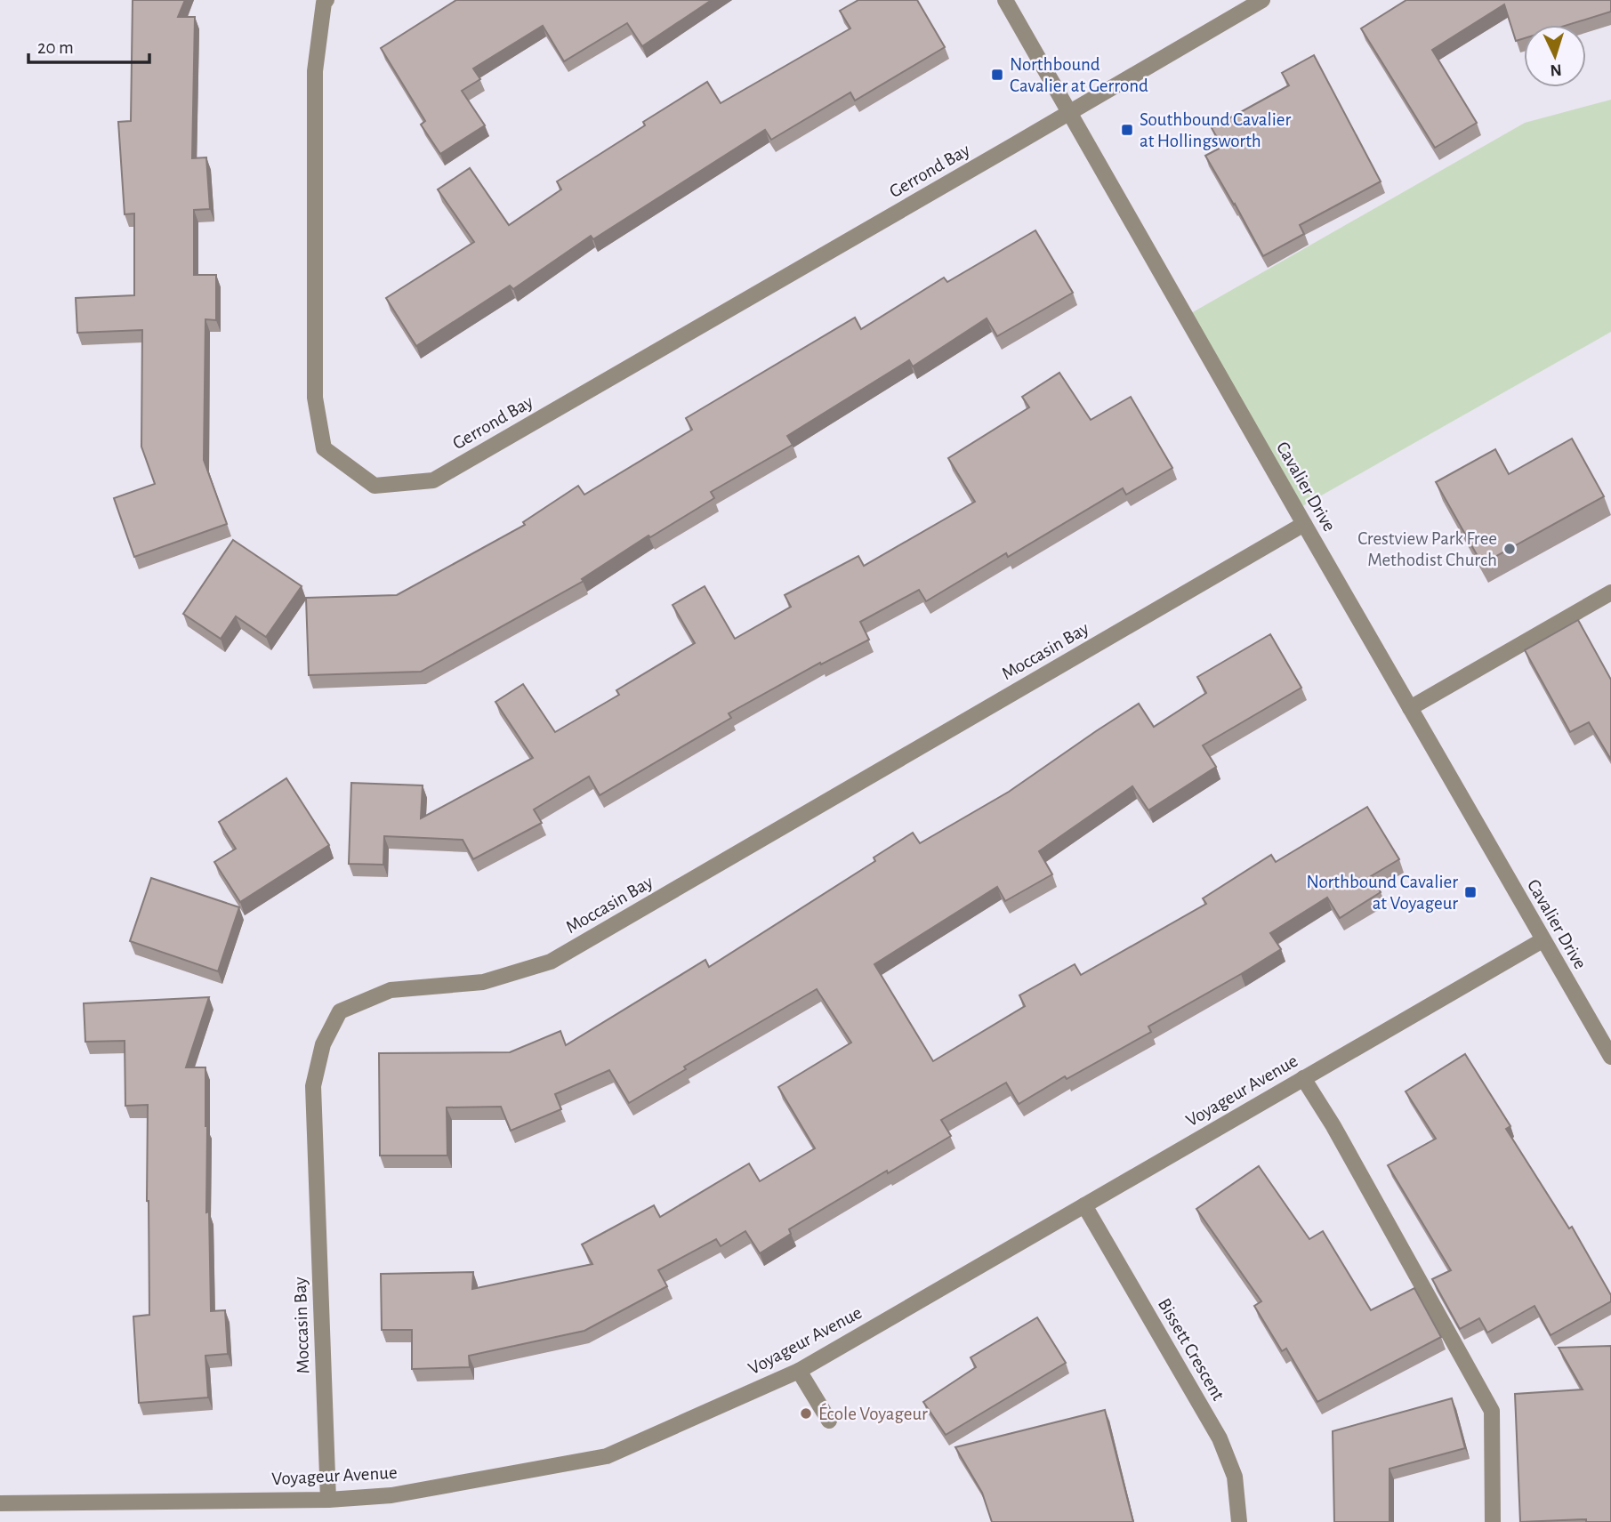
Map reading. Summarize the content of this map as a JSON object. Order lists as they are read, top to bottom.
{
  "streets": {
    "street": [
      "Gerrond Bay",
      "Cavalier Drive",
      "Moccasin Bay",
      "Voyageur Avenue",
      "Bissett Crescent"
    ]
  },
  "crossings": [
    ["Gerrond Bay", "Cavalier Drive"],
    ["Cavalier Drive", "Moccasin Bay"],
    ["Cavalier Drive", "Voyageur Avenue"],
    ["Moccasin Bay", "Voyageur Avenue"],
    ["Voyageur Avenue", "Bissett Crescent"]
  ],
  "places": {
    "transit": ["Northbound Cavalier at Gerrond", "Southbound Cavalier at Hollingsworth", "Northbound Cavalier at Voyageur"],
    "other": ["Crestview Park Free Methodist Church", "École Voyageur"]
  },
  "scale_bar": "20 m",
  "north": "bottom"
}
